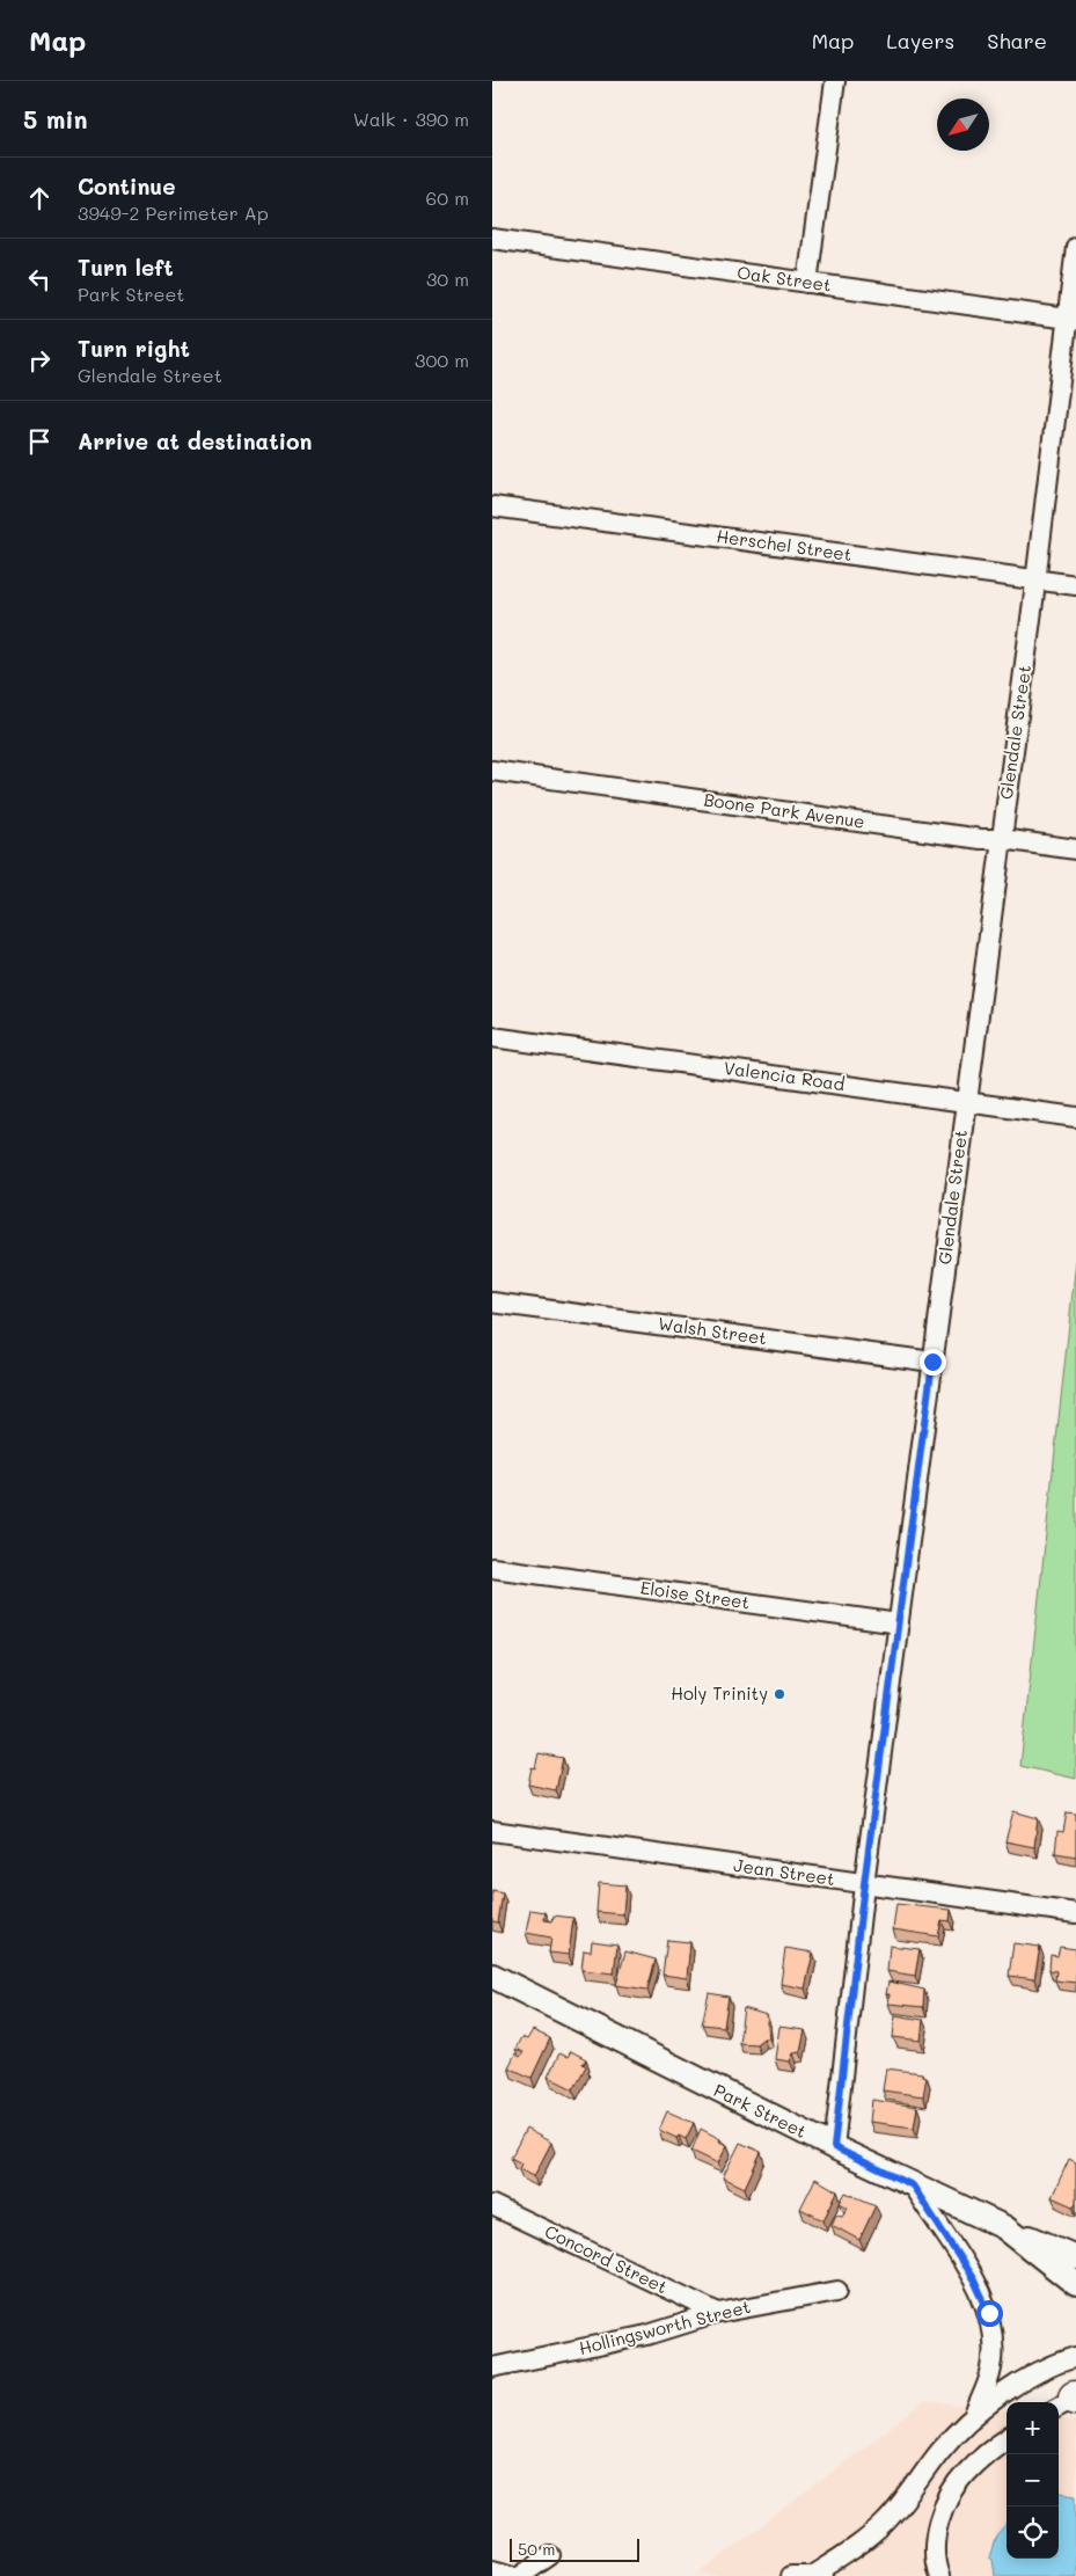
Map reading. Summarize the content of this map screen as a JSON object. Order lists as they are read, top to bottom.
{
  "streets": {
    "street": [
      "Oak Street",
      "Herschel Street",
      "Glendale Street",
      "Boone Park Avenue",
      "Valencia Road",
      "Walsh Street",
      "Eloise Street",
      "Jean Street",
      "Park Street",
      "Concord Street",
      "Hollingsworth Street"
    ]
  },
  "crossings": [
    ["Oak Street", "Glendale Street"],
    ["Herschel Street", "Glendale Street"],
    ["Glendale Street", "Boone Park Avenue"],
    ["Glendale Street", "Valencia Road"],
    ["Glendale Street", "Walsh Street"],
    ["Glendale Street", "Eloise Street"],
    ["Glendale Street", "Jean Street"],
    ["Glendale Street", "Park Street"],
    ["Concord Street", "Hollingsworth Street"]
  ],
  "places": ["Holy Trinity"],
  "scale_bar": "50 m",
  "north": "bottom left",
  "page": {
    "header": "Map",
    "nav": ["Map", "Layers", "Share"],
    "heading": ["5 min", "Walk · 390 m"],
    "list": [
      ["Continue", "3949-2 Perimeter Ap", "60 m"],
      ["Turn left", "Park Street", "30 m"],
      ["Turn right", "Glendale Street", "300 m"],
      "Arrive at destination"
    ],
    "map_buttons": ["+", "−"],
    "scale": "50 m"
  }
}
